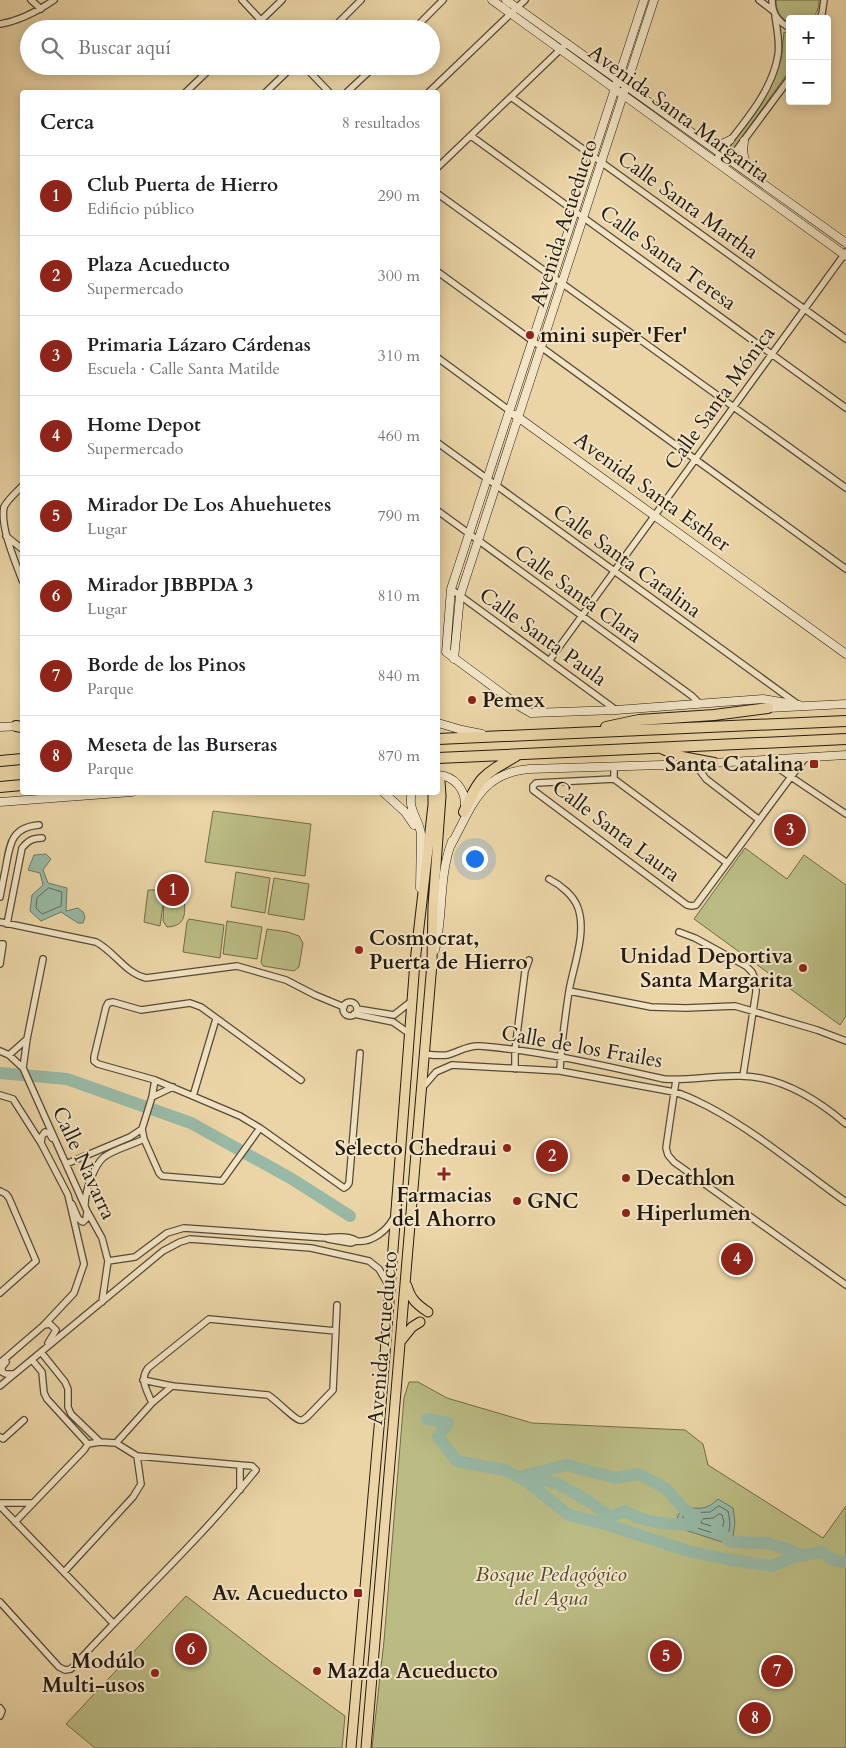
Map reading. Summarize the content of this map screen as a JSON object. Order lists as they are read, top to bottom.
{
  "streets": {
    "main road": ["Avenida Santa Margarita", "Avenida Acueducto", "Avenida Santa Esther"],
    "street": [
      "Calle Santa Martha",
      "Calle Santa Teresa",
      "Calle Santa Mónica",
      "Calle Santa Catalina",
      "Calle Santa Clara",
      "Calle Santa Paula",
      "Calle Santa Laura",
      "Calle de los Frailes",
      "Calle Navarra"
    ]
  },
  "crossings": [
    ["Avenida Santa Margarita", "Avenida Acueducto"],
    ["Avenida Santa Margarita", "Calle Santa Mónica"],
    ["Calle Santa Martha", "Avenida Acueducto"],
    ["Calle Santa Martha", "Calle Santa Mónica"],
    ["Avenida Acueducto", "Calle Santa Teresa"],
    ["Avenida Acueducto", "Avenida Santa Esther"],
    ["Avenida Acueducto", "Calle Santa Catalina"],
    ["Avenida Acueducto", "Calle Santa Clara"],
    ["Avenida Acueducto", "Calle Santa Paula"],
    ["Avenida Acueducto", "Calle de los Frailes"],
    ["Calle Santa Teresa", "Calle Santa Mónica"],
    ["Calle Santa Mónica", "Avenida Santa Esther"],
    ["Calle Santa Mónica", "Calle Santa Catalina"],
    ["Calle Santa Mónica", "Calle Santa Clara"],
    ["Calle Santa Mónica", "Calle Santa Paula"]
  ],
  "parks": ["Bosque Pedagógico del Agua"],
  "places": {
    "other": [
      "mini super 'Fer'",
      "Pemex",
      "Cosmocrat, Puerta de Hierro",
      "Unidad Deportiva Santa Margarita",
      "Selecto Chedraui",
      "Decathlon",
      "GNC",
      "Hiperlumen",
      "Mazda Acueducto",
      "Modúlo Multi-usos"
    ],
    "transit": ["Santa Catalina", "Av. Acueducto"],
    "health": ["Farmacias del Ahorro"]
  },
  "page": {
    "map_buttons": ["+", "−"],
    "search": "Buscar aquí",
    "heading": ["Cerca", "8 resultados"],
    "list": [
      {
        "mark": "1",
        "name": "Club Puerta de Hierro",
        "note": "Edificio público",
        "value": "290 m"
      },
      {
        "mark": "2",
        "name": "Plaza Acueducto",
        "note": "Supermercado",
        "value": "300 m"
      },
      {
        "mark": "3",
        "name": "Primaria Lázaro Cárdenas",
        "note": "Escuela · Calle Santa Matilde",
        "value": "310 m"
      },
      {
        "mark": "4",
        "name": "Home Depot",
        "note": "Supermercado",
        "value": "460 m"
      },
      {
        "mark": "5",
        "name": "Mirador De Los Ahuehuetes",
        "note": "Lugar",
        "value": "790 m"
      },
      {
        "mark": "6",
        "name": "Mirador JBBPDA 3",
        "note": "Lugar",
        "value": "810 m"
      },
      {
        "mark": "7",
        "name": "Borde de los Pinos",
        "note": "Parque",
        "value": "840 m"
      },
      {
        "mark": "8",
        "name": "Meseta de las Burseras",
        "note": "Parque",
        "value": "870 m"
      }
    ],
    "pins": [
      "3",
      "1",
      "2",
      "4",
      "6",
      "5",
      "7",
      "8"
    ]
  }
}
